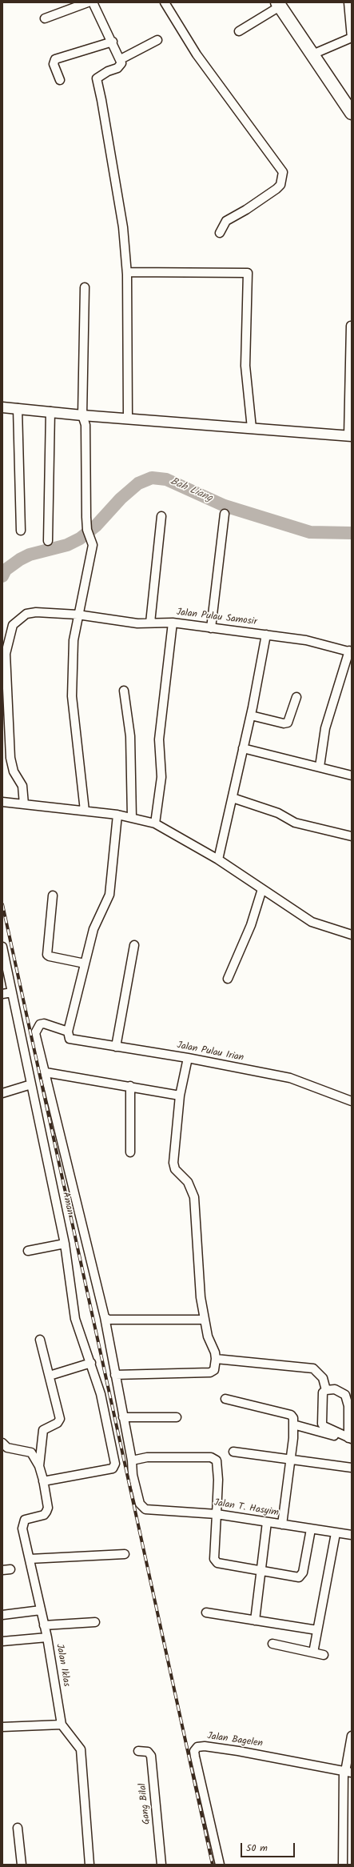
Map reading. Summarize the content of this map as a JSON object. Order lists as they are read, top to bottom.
{
  "streets": {
    "street": [
      "Jalan Pulau Samosir",
      "Jalan Pulau Irian",
      "Aman",
      "Jalan T. Hasyim",
      "Jalan Iklas",
      "Jalan Bagelen",
      "Gang Bilal"
    ]
  },
  "crossings": [
    ["Aman", "Jalan Iklas"]
  ],
  "water": ["Bah Liang"],
  "scale_bar": "50 m"
}
